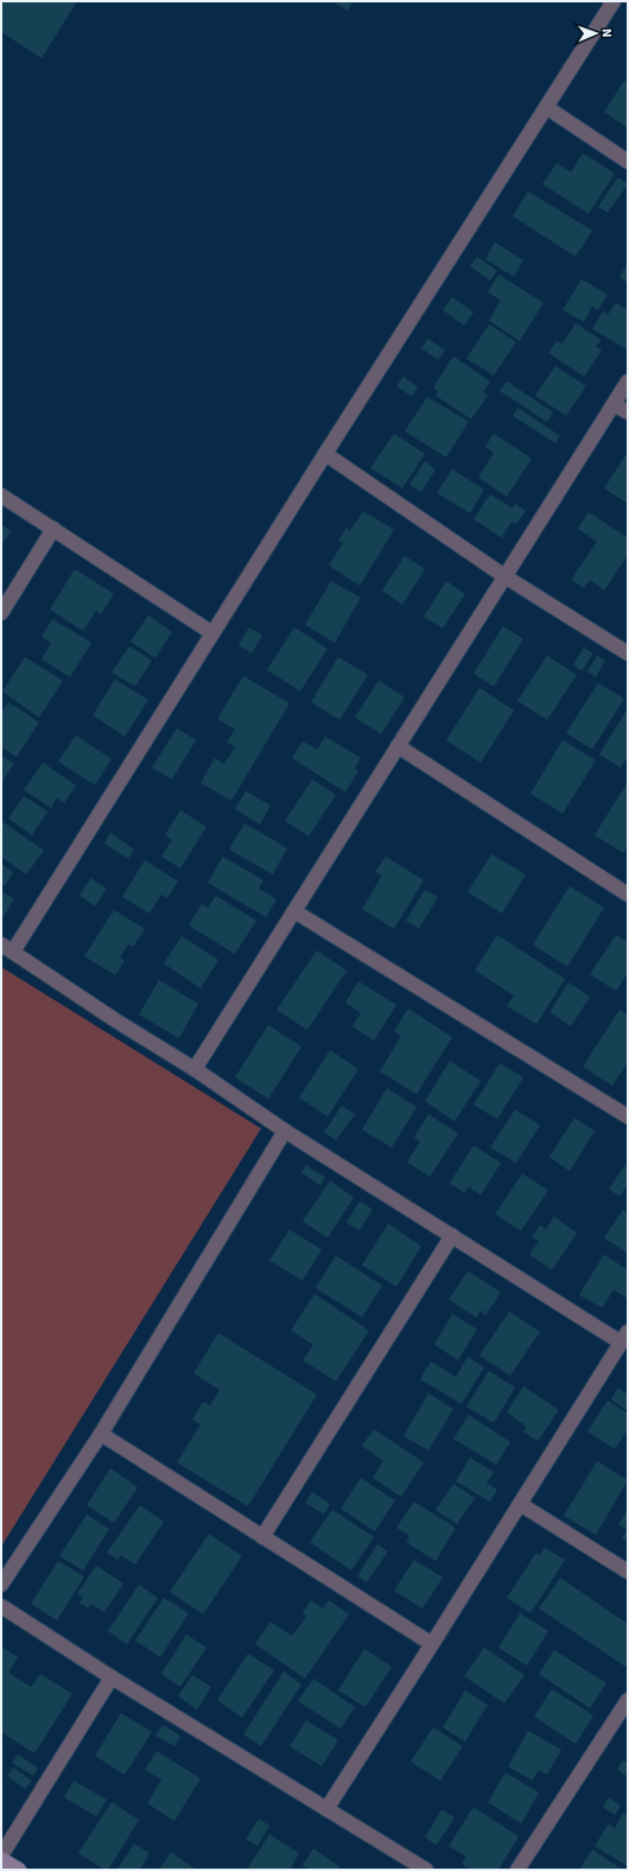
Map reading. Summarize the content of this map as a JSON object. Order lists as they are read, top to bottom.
{
  "north": "right"
}
